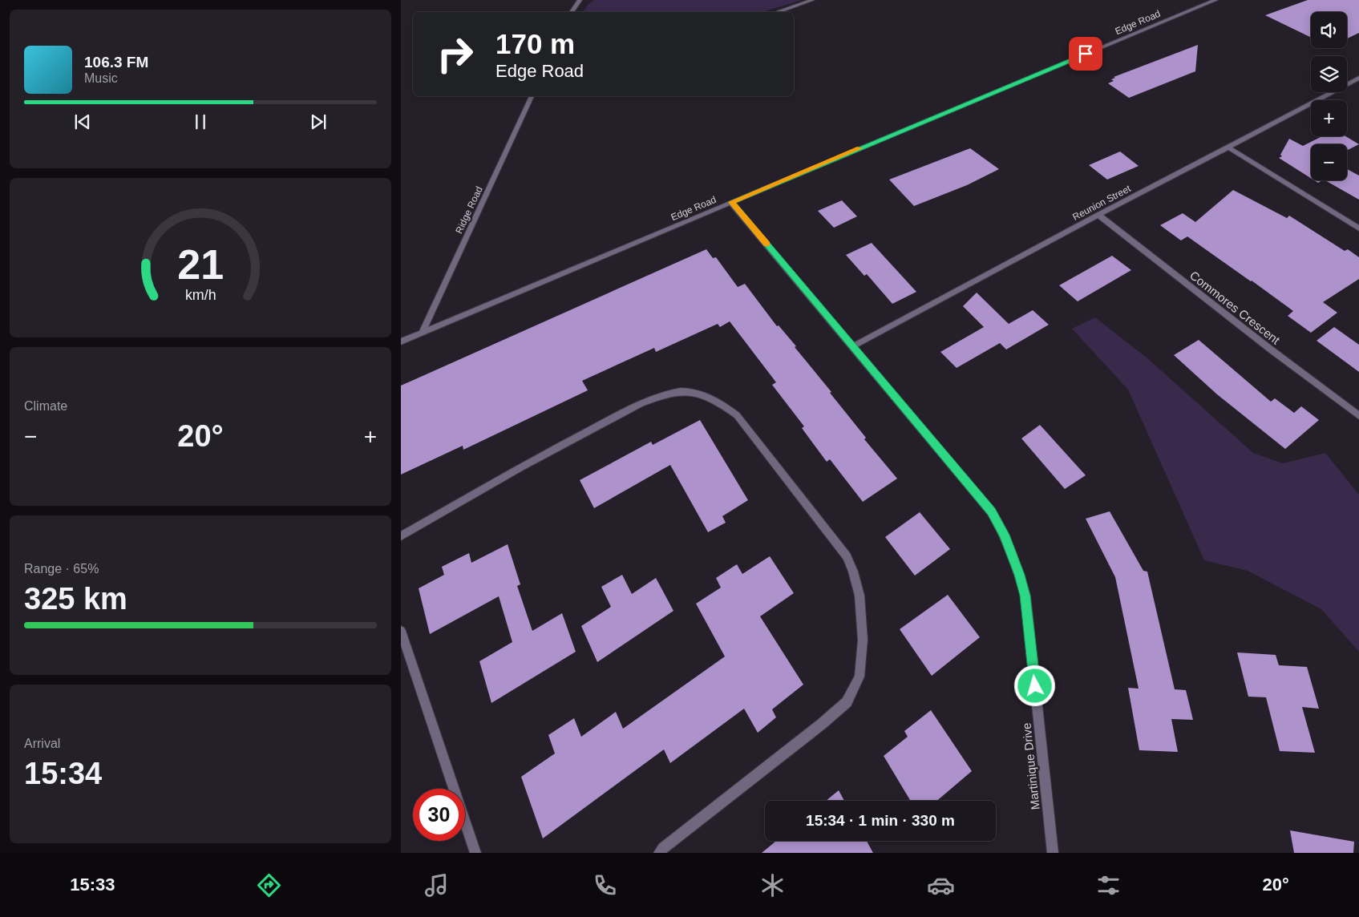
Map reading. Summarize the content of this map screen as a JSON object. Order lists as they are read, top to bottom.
{
  "streets": {
    "street": [
      "Edge Road",
      "Reunion Street",
      "Ridge Road",
      "Commores Crescent",
      "Martinique Drive"
    ]
  },
  "crossings": [
    ["Edge Road", "Ridge Road"],
    ["Edge Road", "Martinique Drive"],
    ["Reunion Street", "Commores Crescent"],
    ["Reunion Street", "Martinique Drive"]
  ],
  "page": {
    "map_buttons": ["+", "−"],
    "turn": ["170 m", "Edge Road"],
    "song": ["106.3 FM", "Music"],
    "tile": [
      "Climate",
      ["Range · 65%", "325 km"],
      ["Arrival", "15:34"]
    ],
    "heat": ["−", "20°", "+"],
    "limit": "30",
    "trip": "15:34 · 1 min · 330 m",
    "tabs": ["15:33", "20°"],
    "gauge": ["21", "km/h"]
  }
}
